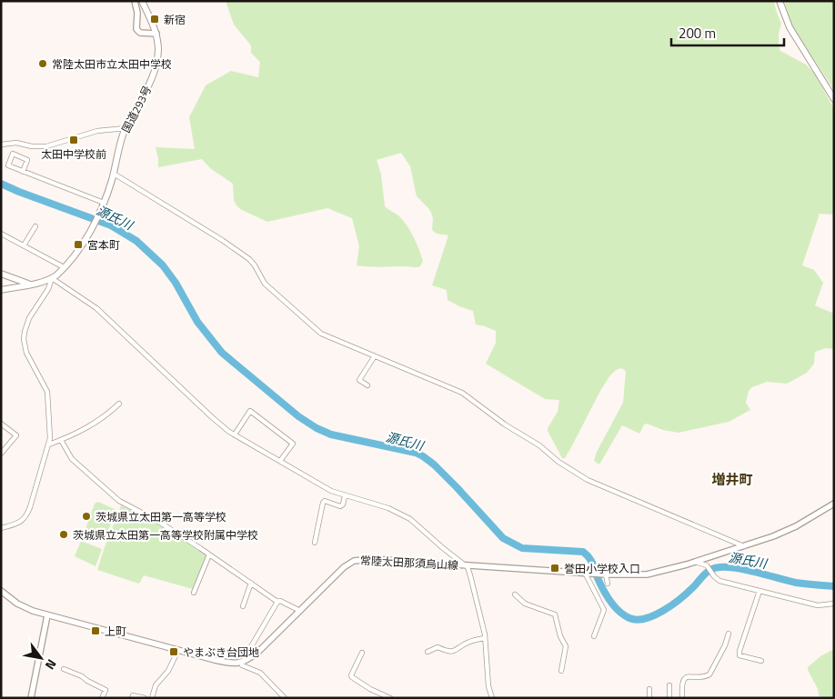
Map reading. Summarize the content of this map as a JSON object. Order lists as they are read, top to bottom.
{
  "streets": {
    "highway": ["国道293号"],
    "main road": ["常陸太田那須烏山線"]
  },
  "districts": ["増井町"],
  "water": ["源氏川"],
  "places": {
    "transit": [
      "新宿",
      "太田中学校前",
      "宮本町",
      "誉田小学校入口",
      "上町",
      "やまぶき台団地"
    ],
    "other": ["常陸太田市立太田中学校", "茨城県立太田第一高等学校", "茨城県立太田第一高等学校附属中学校"]
  },
  "scale_bar": "200 m",
  "north": "bottom right"
}
